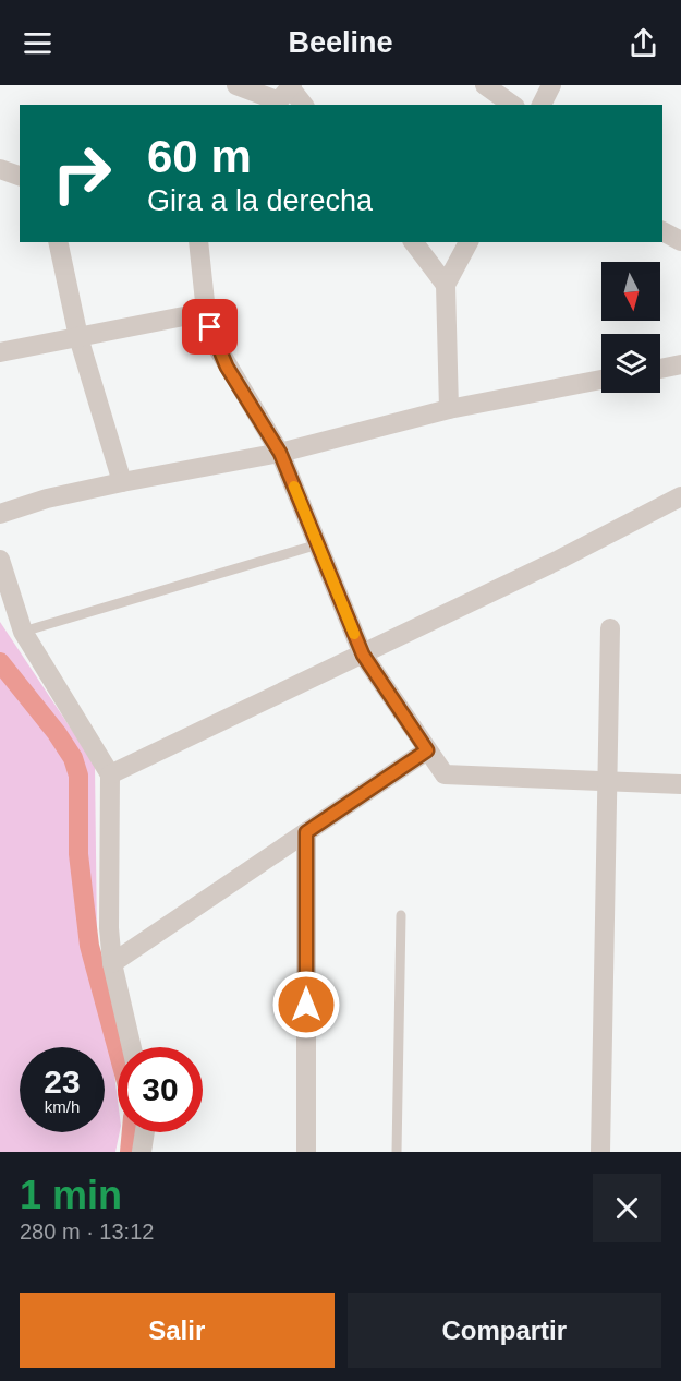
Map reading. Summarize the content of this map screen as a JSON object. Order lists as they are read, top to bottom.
{
  "north": "bottom",
  "page": {
    "header": "Beeline",
    "turn": ["60 m", "Gira a la derecha"],
    "speed": "23 km/h",
    "limit": "30",
    "heading": ["1 min", "280 m · 13:12"],
    "buttons": ["Salir", "Compartir"]
  }
}
